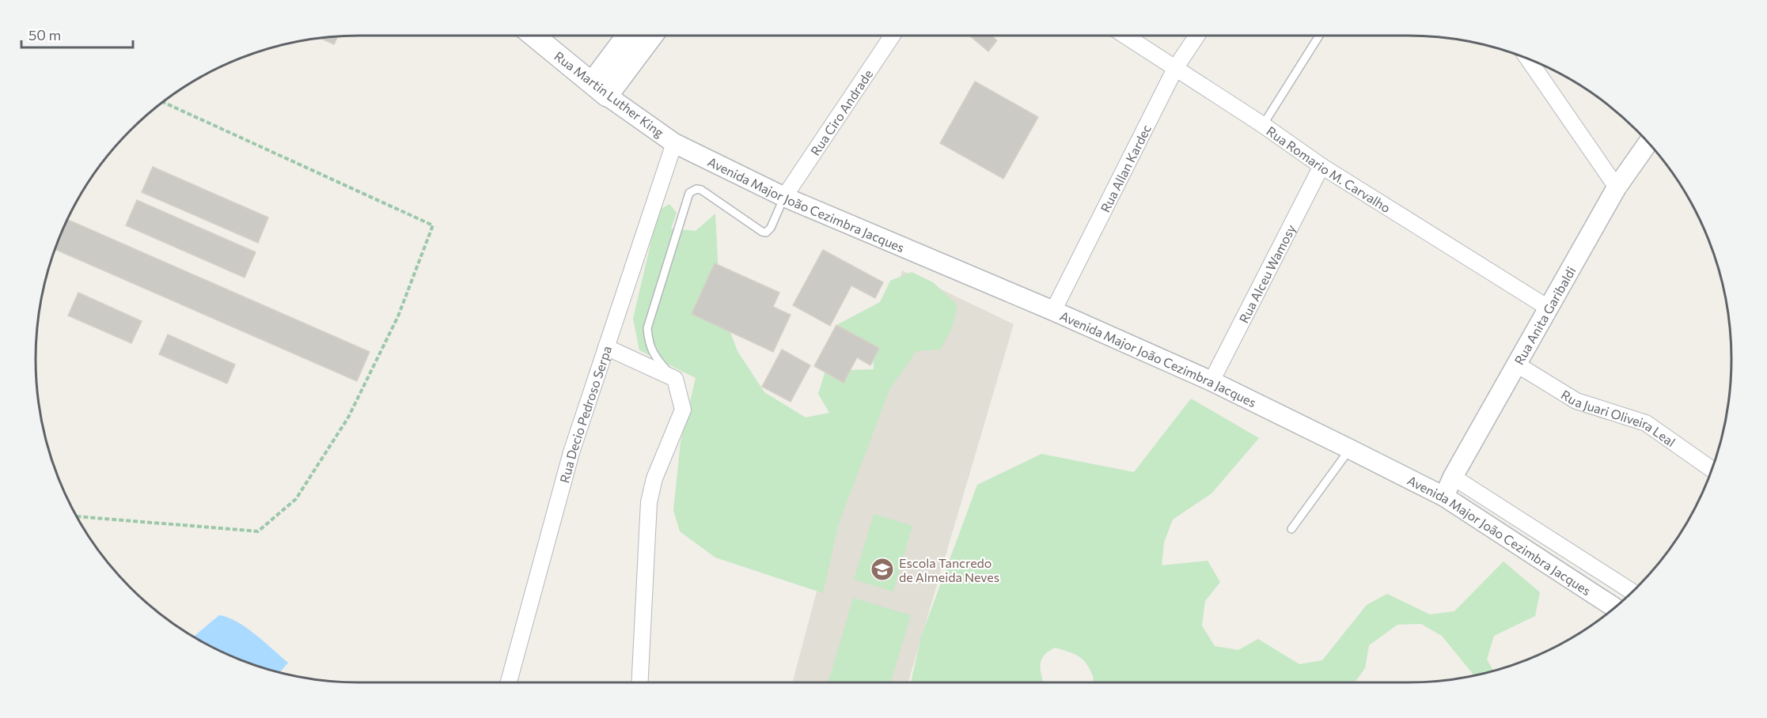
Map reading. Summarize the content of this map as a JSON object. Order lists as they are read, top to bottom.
{
  "streets": {
    "main road": ["Rua Martin Luther King"],
    "street": [
      "Rua Ciro Andrade",
      "Rua Allan Kardec",
      "Rua Romario M. Carvalho",
      "Avenida Major João Cezimbra Jacques",
      "Rua Alceu Wamosy",
      "Rua Anita Garibaldi",
      "Rua Decio Pedroso Serpa",
      "Rua Juari Oliveira Leal"
    ]
  },
  "crossings": [
    ["Rua Martin Luther King", "Avenida Major João Cezimbra Jacques"],
    ["Rua Martin Luther King", "Rua Decio Pedroso Serpa"],
    ["Rua Ciro Andrade", "Avenida Major João Cezimbra Jacques"],
    ["Rua Allan Kardec", "Rua Romario M. Carvalho"],
    ["Rua Allan Kardec", "Avenida Major João Cezimbra Jacques"],
    ["Rua Romario M. Carvalho", "Rua Alceu Wamosy"],
    ["Rua Romario M. Carvalho", "Rua Anita Garibaldi"],
    ["Avenida Major João Cezimbra Jacques", "Rua Alceu Wamosy"],
    ["Avenida Major João Cezimbra Jacques", "Rua Anita Garibaldi"],
    ["Avenida Major João Cezimbra Jacques", "Rua Decio Pedroso Serpa"],
    ["Rua Anita Garibaldi", "Rua Juari Oliveira Leal"]
  ],
  "places": {
    "school or university": ["Escola Tancredo de Almeida Neves"]
  },
  "scale_bar": "50 m"
}
